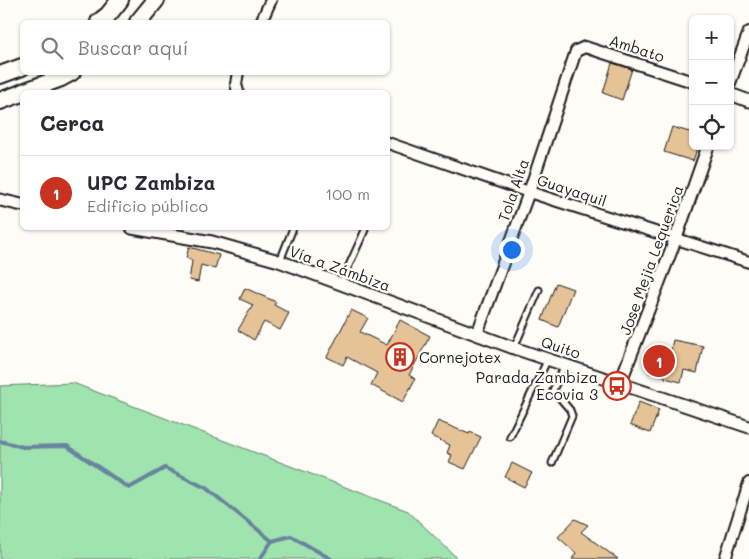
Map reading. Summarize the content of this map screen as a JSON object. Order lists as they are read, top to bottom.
{
  "streets": {
    "street": [
      "Ambato",
      "Tola Alta",
      "Guayaquil",
      "Jose Mejia Lequerica",
      "Vía a Zámbiza",
      "Quito"
    ]
  },
  "crossings": [
    ["Ambato", "Tola Alta"],
    ["Tola Alta", "Guayaquil"],
    ["Tola Alta", "Vía a Zámbiza"],
    ["Tola Alta", "Quito"],
    ["Guayaquil", "Jose Mejia Lequerica"],
    ["Jose Mejia Lequerica", "Quito"],
    ["Vía a Zámbiza", "Quito"]
  ],
  "places": {
    "building": ["Cornejotex"],
    "bus stop": ["Parada Zambiza Ecovia 3"]
  },
  "page": {
    "map_buttons": ["+", "−"],
    "search": "Buscar aquí",
    "heading": "Cerca",
    "list": [
      {
        "mark": "1",
        "name": "UPC Zambiza",
        "note": "Edificio público",
        "value": "100 m"
      }
    ],
    "pins": "1"
  }
}
